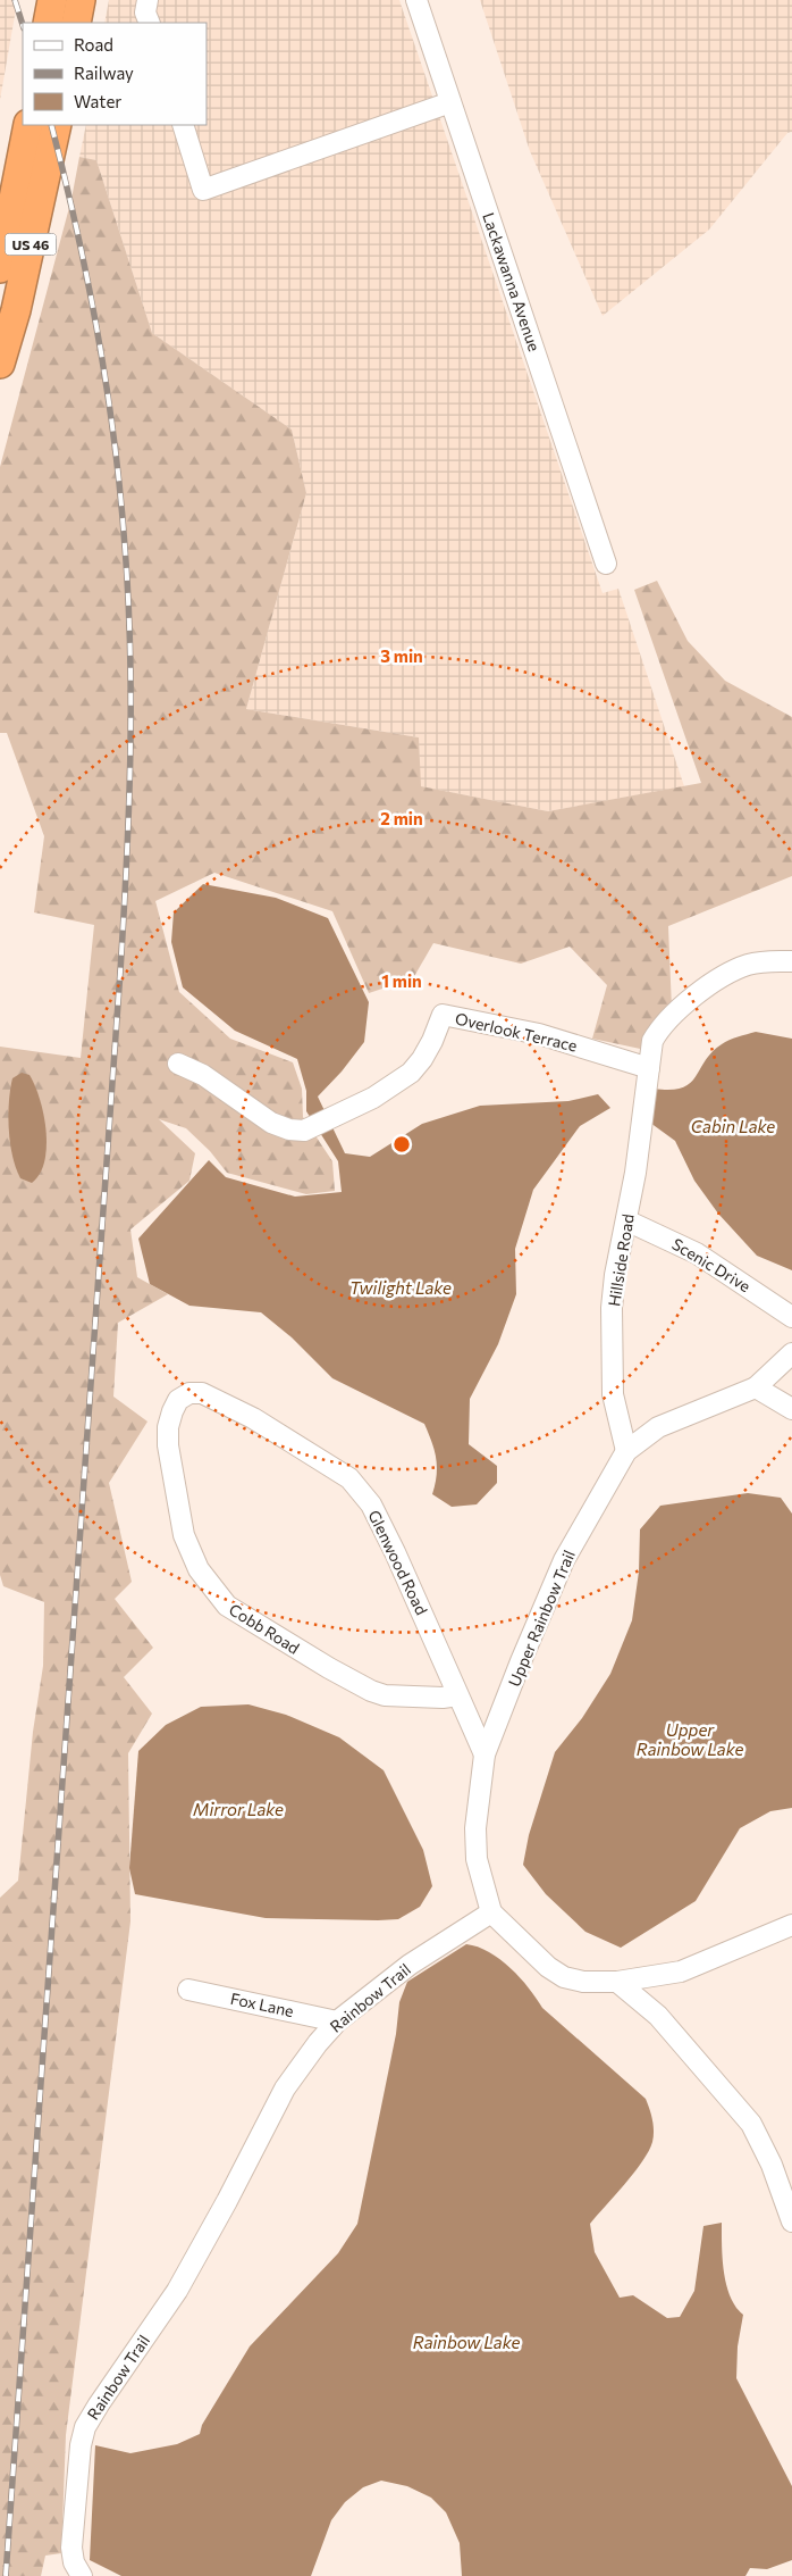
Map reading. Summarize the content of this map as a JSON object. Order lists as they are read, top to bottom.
{
  "streets": {
    "highway": ["US 46"],
    "street": [
      "Lackawanna Avenue",
      "Overlook Terrace",
      "Hillside Road",
      "Scenic Drive",
      "Glenwood Road",
      "Upper Rainbow Trail",
      "Cobb Road",
      "Rainbow Trail",
      "Fox Lane"
    ]
  },
  "crossings": [
    ["Overlook Terrace", "Hillside Road"],
    ["Hillside Road", "Scenic Drive"],
    ["Hillside Road", "Upper Rainbow Trail"],
    ["Glenwood Road", "Upper Rainbow Trail"],
    ["Glenwood Road", "Cobb Road"],
    ["Upper Rainbow Trail", "Rainbow Trail"],
    ["Rainbow Trail", "Fox Lane"]
  ],
  "water": [
    "Cabin Lake",
    "Twilight Lake",
    "Upper Rainbow Lake",
    "Mirror Lake",
    "Rainbow Lake"
  ],
  "legend": ["Road", "Railway", "Water"],
  "rings": ["3 min", "2 min", "1 min"]
}
